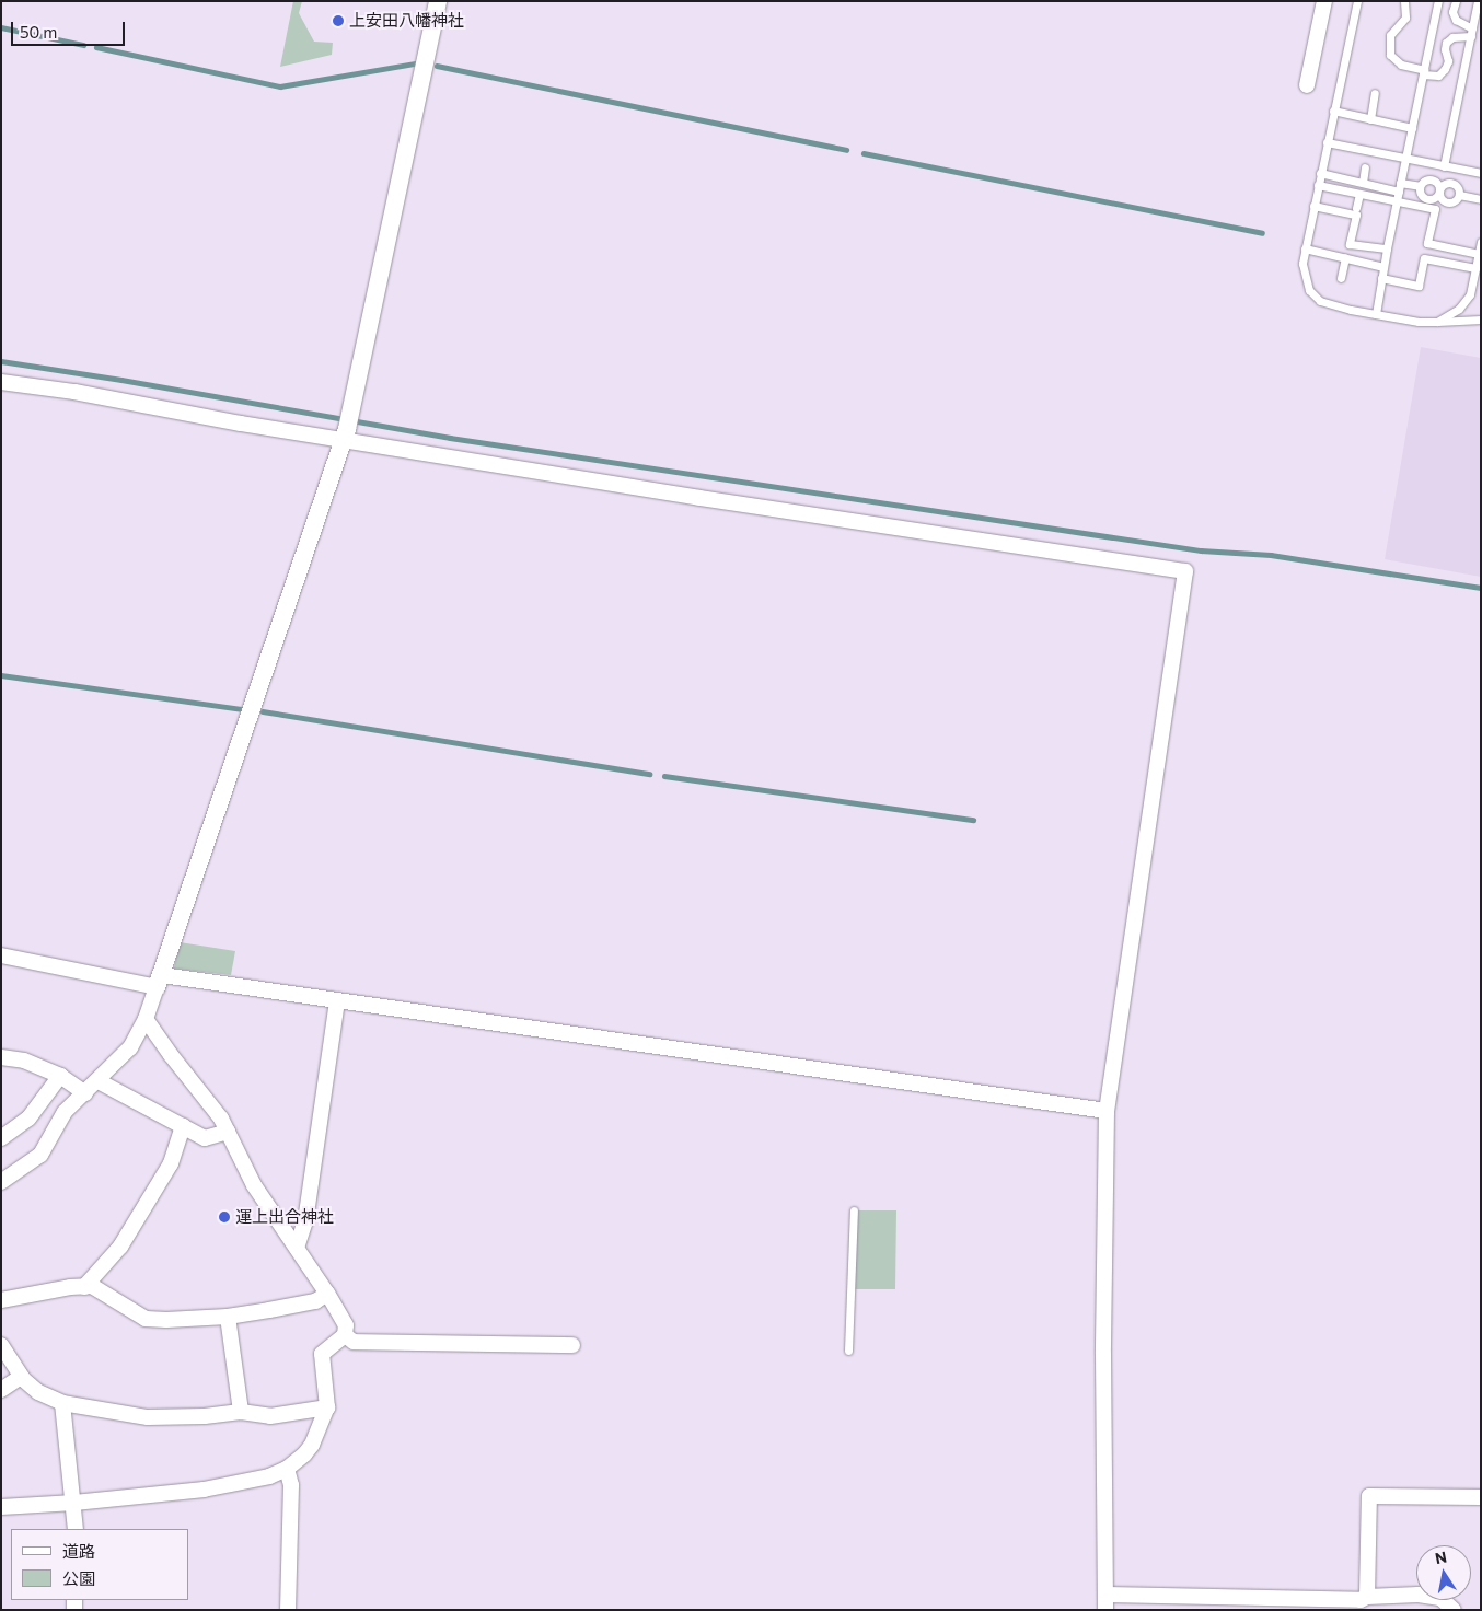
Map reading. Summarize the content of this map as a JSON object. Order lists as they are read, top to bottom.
{
  "places": ["上安田八幡神社", "運上出合神社"],
  "legend": ["道路", "公園"],
  "scale_bar": "50 m",
  "north": "top"
}
